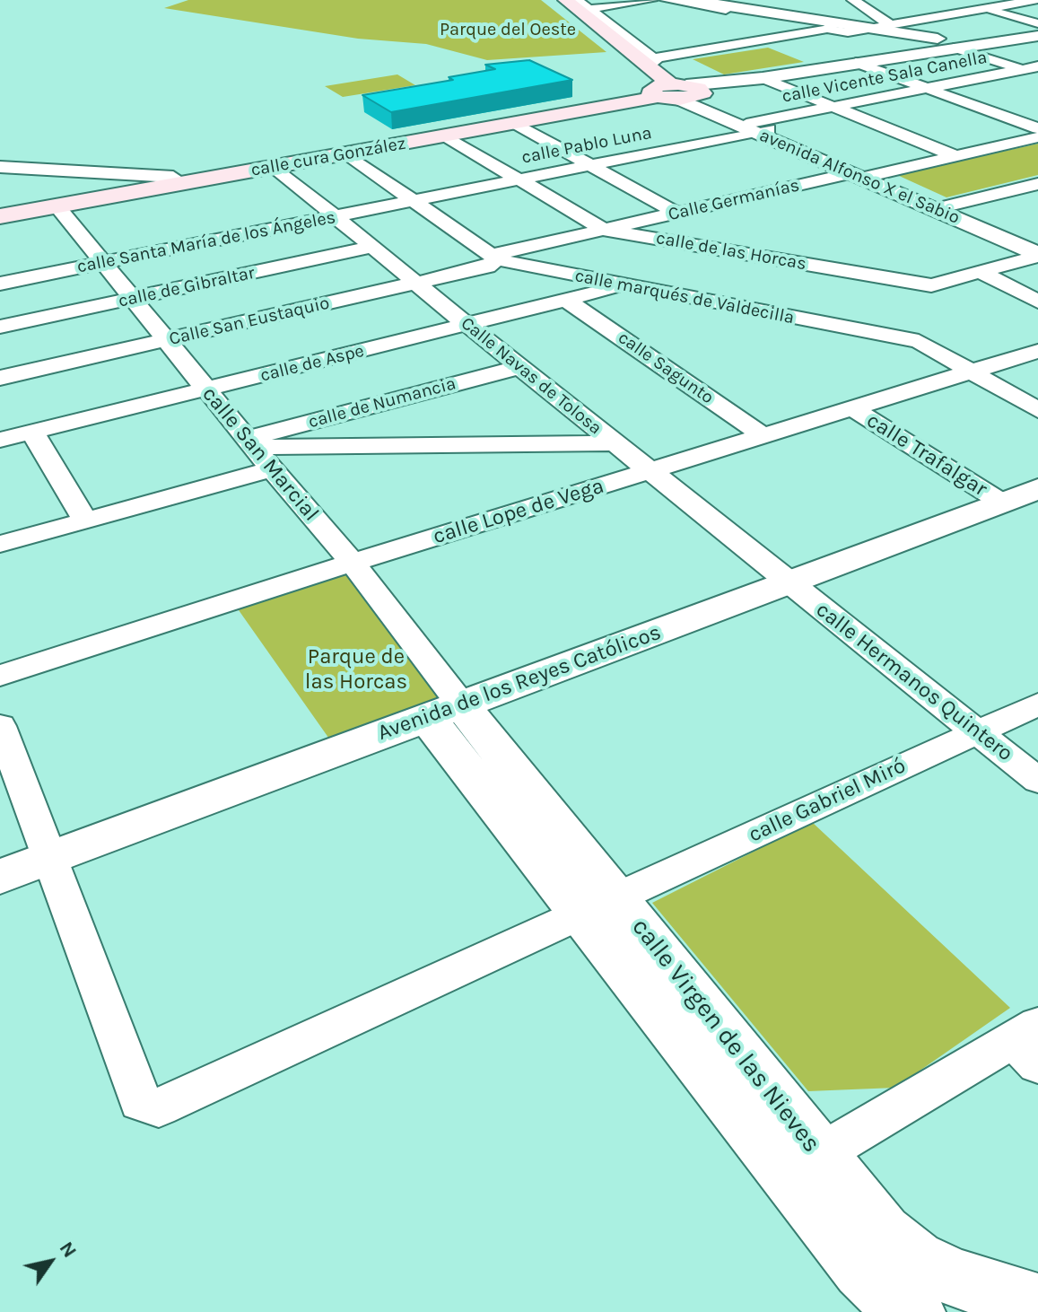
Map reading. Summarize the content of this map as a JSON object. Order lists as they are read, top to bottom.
{
  "streets": {
    "main road": ["calle cura González"],
    "street": [
      "calle Vicente Sala Canella",
      "calle Pablo Luna",
      "avenida Alfonso X el Sabio",
      "Calle Germanías",
      "calle Santa María de los Ángeles",
      "calle de las Horcas",
      "calle de Gibraltar",
      "calle marqués de Valdecilla",
      "Calle San Eustaquio",
      "calle de Aspe",
      "calle Sagunto",
      "Calle Navas de Tolosa",
      "calle de Numancia",
      "calle San Marcial",
      "calle Trafalgar",
      "calle Lope de Vega",
      "calle Hermanos Quintero",
      "Avenida de los Reyes Católicos",
      "calle Gabriel Miró",
      "calle Virgen de las Nieves"
    ]
  },
  "crossings": [
    ["calle Vicente Sala Canella", "calle Pablo Luna"],
    ["calle Vicente Sala Canella", "avenida Alfonso X el Sabio"],
    ["calle Pablo Luna", "avenida Alfonso X el Sabio"],
    ["calle Pablo Luna", "calle Santa María de los Ángeles"],
    ["calle Pablo Luna", "calle de las Horcas"],
    ["calle Pablo Luna", "calle marqués de Valdecilla"],
    ["calle cura González", "avenida Alfonso X el Sabio"],
    ["calle cura González", "calle de las Horcas"],
    ["calle cura González", "calle marqués de Valdecilla"],
    ["calle cura González", "Calle Navas de Tolosa"],
    ["calle cura González", "calle San Marcial"],
    ["avenida Alfonso X el Sabio", "Calle Germanías"],
    ["avenida Alfonso X el Sabio", "calle de las Horcas"],
    ["Calle Germanías", "calle de las Horcas"],
    ["Calle Germanías", "calle marqués de Valdecilla"],
    ["Calle Germanías", "Calle San Eustaquio"],
    ["calle Santa María de los Ángeles", "calle marqués de Valdecilla"],
    ["calle Santa María de los Ángeles", "Calle Navas de Tolosa"],
    ["calle Santa María de los Ángeles", "calle San Marcial"],
    ["calle de Gibraltar", "Calle Navas de Tolosa"],
    ["calle de Gibraltar", "calle San Marcial"],
    ["calle marqués de Valdecilla", "Calle San Eustaquio"],
    ["calle marqués de Valdecilla", "calle de Aspe"],
    ["calle marqués de Valdecilla", "calle Lope de Vega"],
    ["Calle San Eustaquio", "Calle Navas de Tolosa"],
    ["Calle San Eustaquio", "calle San Marcial"],
    ["calle de Aspe", "calle Sagunto"],
    ["calle de Aspe", "Calle Navas de Tolosa"],
    ["calle de Aspe", "calle San Marcial"],
    ["calle Sagunto", "calle Lope de Vega"],
    ["Calle Navas de Tolosa", "calle de Numancia"],
    ["Calle Navas de Tolosa", "calle Lope de Vega"],
    ["Calle Navas de Tolosa", "calle Hermanos Quintero"],
    ["Calle Navas de Tolosa", "Avenida de los Reyes Católicos"],
    ["calle de Numancia", "calle San Marcial"],
    ["calle San Marcial", "calle Lope de Vega"],
    ["calle San Marcial", "Avenida de los Reyes Católicos"],
    ["calle San Marcial", "calle Virgen de las Nieves"],
    ["calle Trafalgar", "calle Lope de Vega"],
    ["calle Trafalgar", "Avenida de los Reyes Católicos"],
    ["calle Hermanos Quintero", "Avenida de los Reyes Católicos"],
    ["calle Hermanos Quintero", "calle Gabriel Miró"],
    ["Avenida de los Reyes Católicos", "calle Gabriel Miró"],
    ["Avenida de los Reyes Católicos", "calle Virgen de las Nieves"],
    ["calle Gabriel Miró", "calle Virgen de las Nieves"]
  ],
  "parks": ["Parque del Oeste", "Parque de las Horcas"],
  "north": "top right"
}
